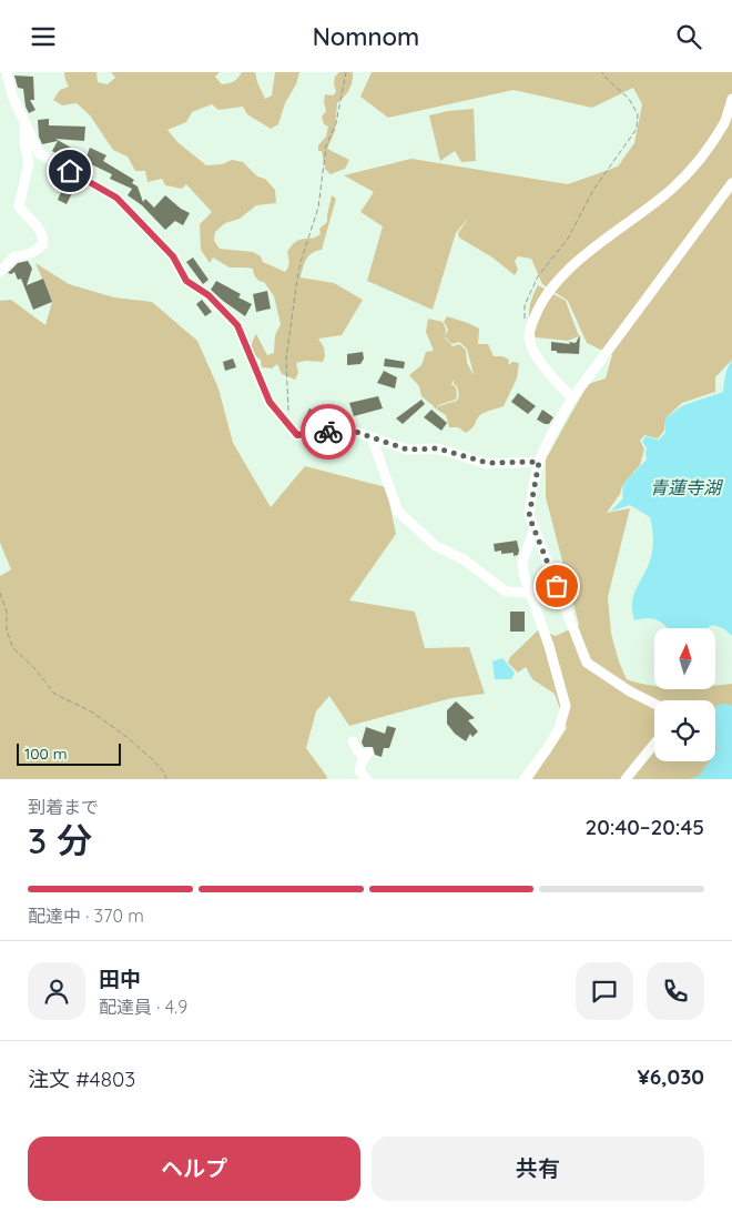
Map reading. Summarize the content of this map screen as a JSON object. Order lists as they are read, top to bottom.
{
  "water": ["青蓮寺湖"],
  "scale_bar": "100 m",
  "north": "top",
  "page": {
    "header": "Nomnom",
    "scale": "100 m",
    "heading": ["3 分", "到着まで", "20:40–20:45"],
    "panel": [
      "田中",
      "配達員 · 4.9",
      "注文 #4803",
      "¥6,030"
    ],
    "bar": "配達中 · 370 m",
    "buttons": ["ヘルプ", "共有"]
  }
}
